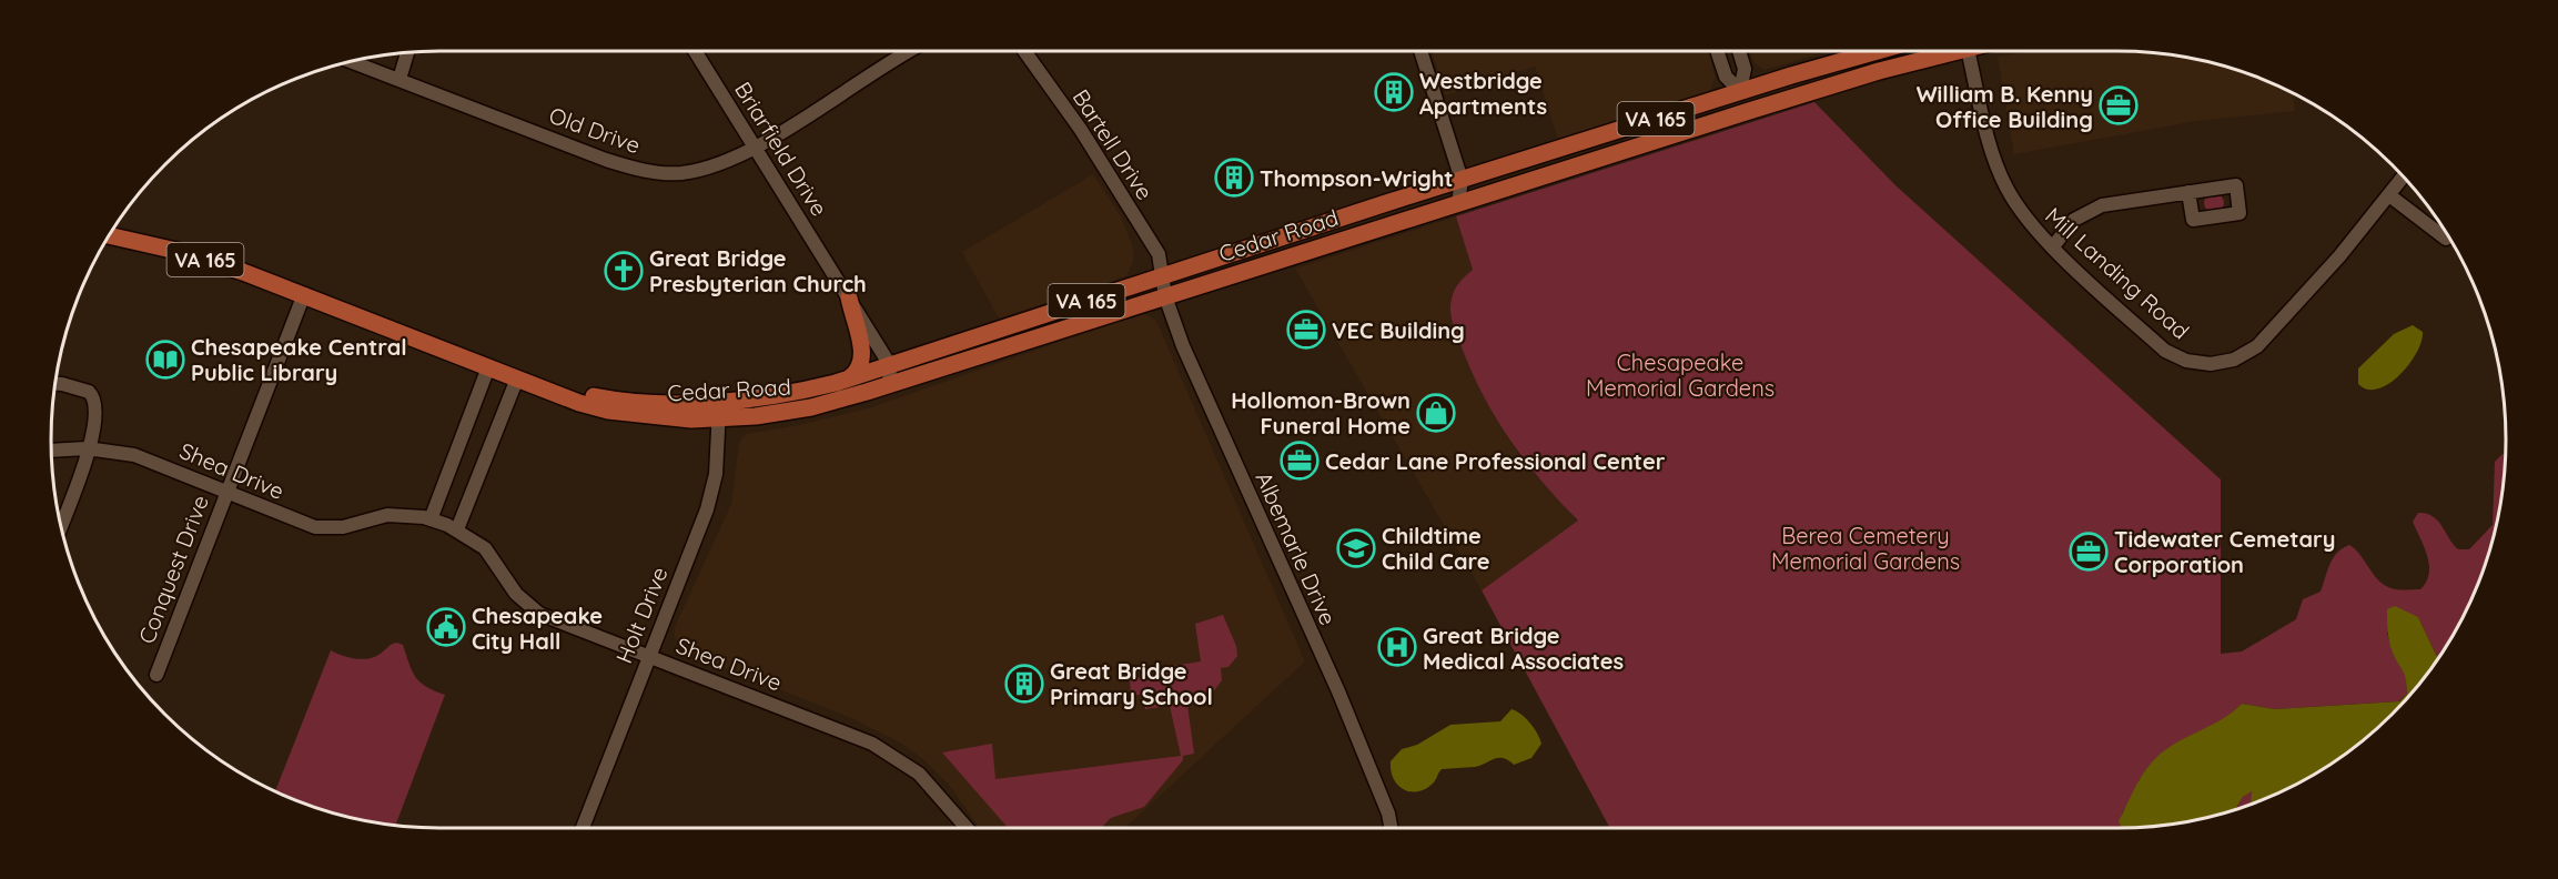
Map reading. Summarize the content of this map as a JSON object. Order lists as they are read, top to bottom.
{
  "streets": {
    "main road": ["VA 165", "Cedar Road"],
    "street": [
      "Old Drive",
      "Bartell Drive",
      "Briarfield Drive",
      "Mill Landing Road",
      "Shea Drive",
      "Albemarle Drive",
      "Conquest Drive",
      "Holt Drive"
    ]
  },
  "crossings": [
    ["Old Drive", "Briarfield Drive"],
    ["Bartell Drive", "Cedar Road"],
    ["Bartell Drive", "Albemarle Drive"],
    ["Briarfield Drive", "Cedar Road"],
    ["Cedar Road", "Albemarle Drive"],
    ["Cedar Road", "Conquest Drive"],
    ["Cedar Road", "Holt Drive"],
    ["Shea Drive", "Conquest Drive"],
    ["Shea Drive", "Holt Drive"]
  ],
  "parks": ["Chesapeake Memorial Gardens", "Berea Cemetery Memorial Gardens"],
  "places": {
    "building": ["Westbridge Apartments", "Thompson-Wright", "Great Bridge Primary School"],
    "office": [
      "William B. Kenny Office Building",
      "VEC Building",
      "Cedar Lane Professional Center",
      "Tidewater Cemetary Corporation"
    ],
    "church": ["Great Bridge Presbyterian Church"],
    "library": ["Chesapeake Central Public Library"],
    "shop": ["Hollomon-Brown Funeral Home"],
    "school or university": ["Childtime Child Care"],
    "public building": ["Chesapeake City Hall"],
    "hospital": ["Great Bridge Medical Associates"]
  }
}
